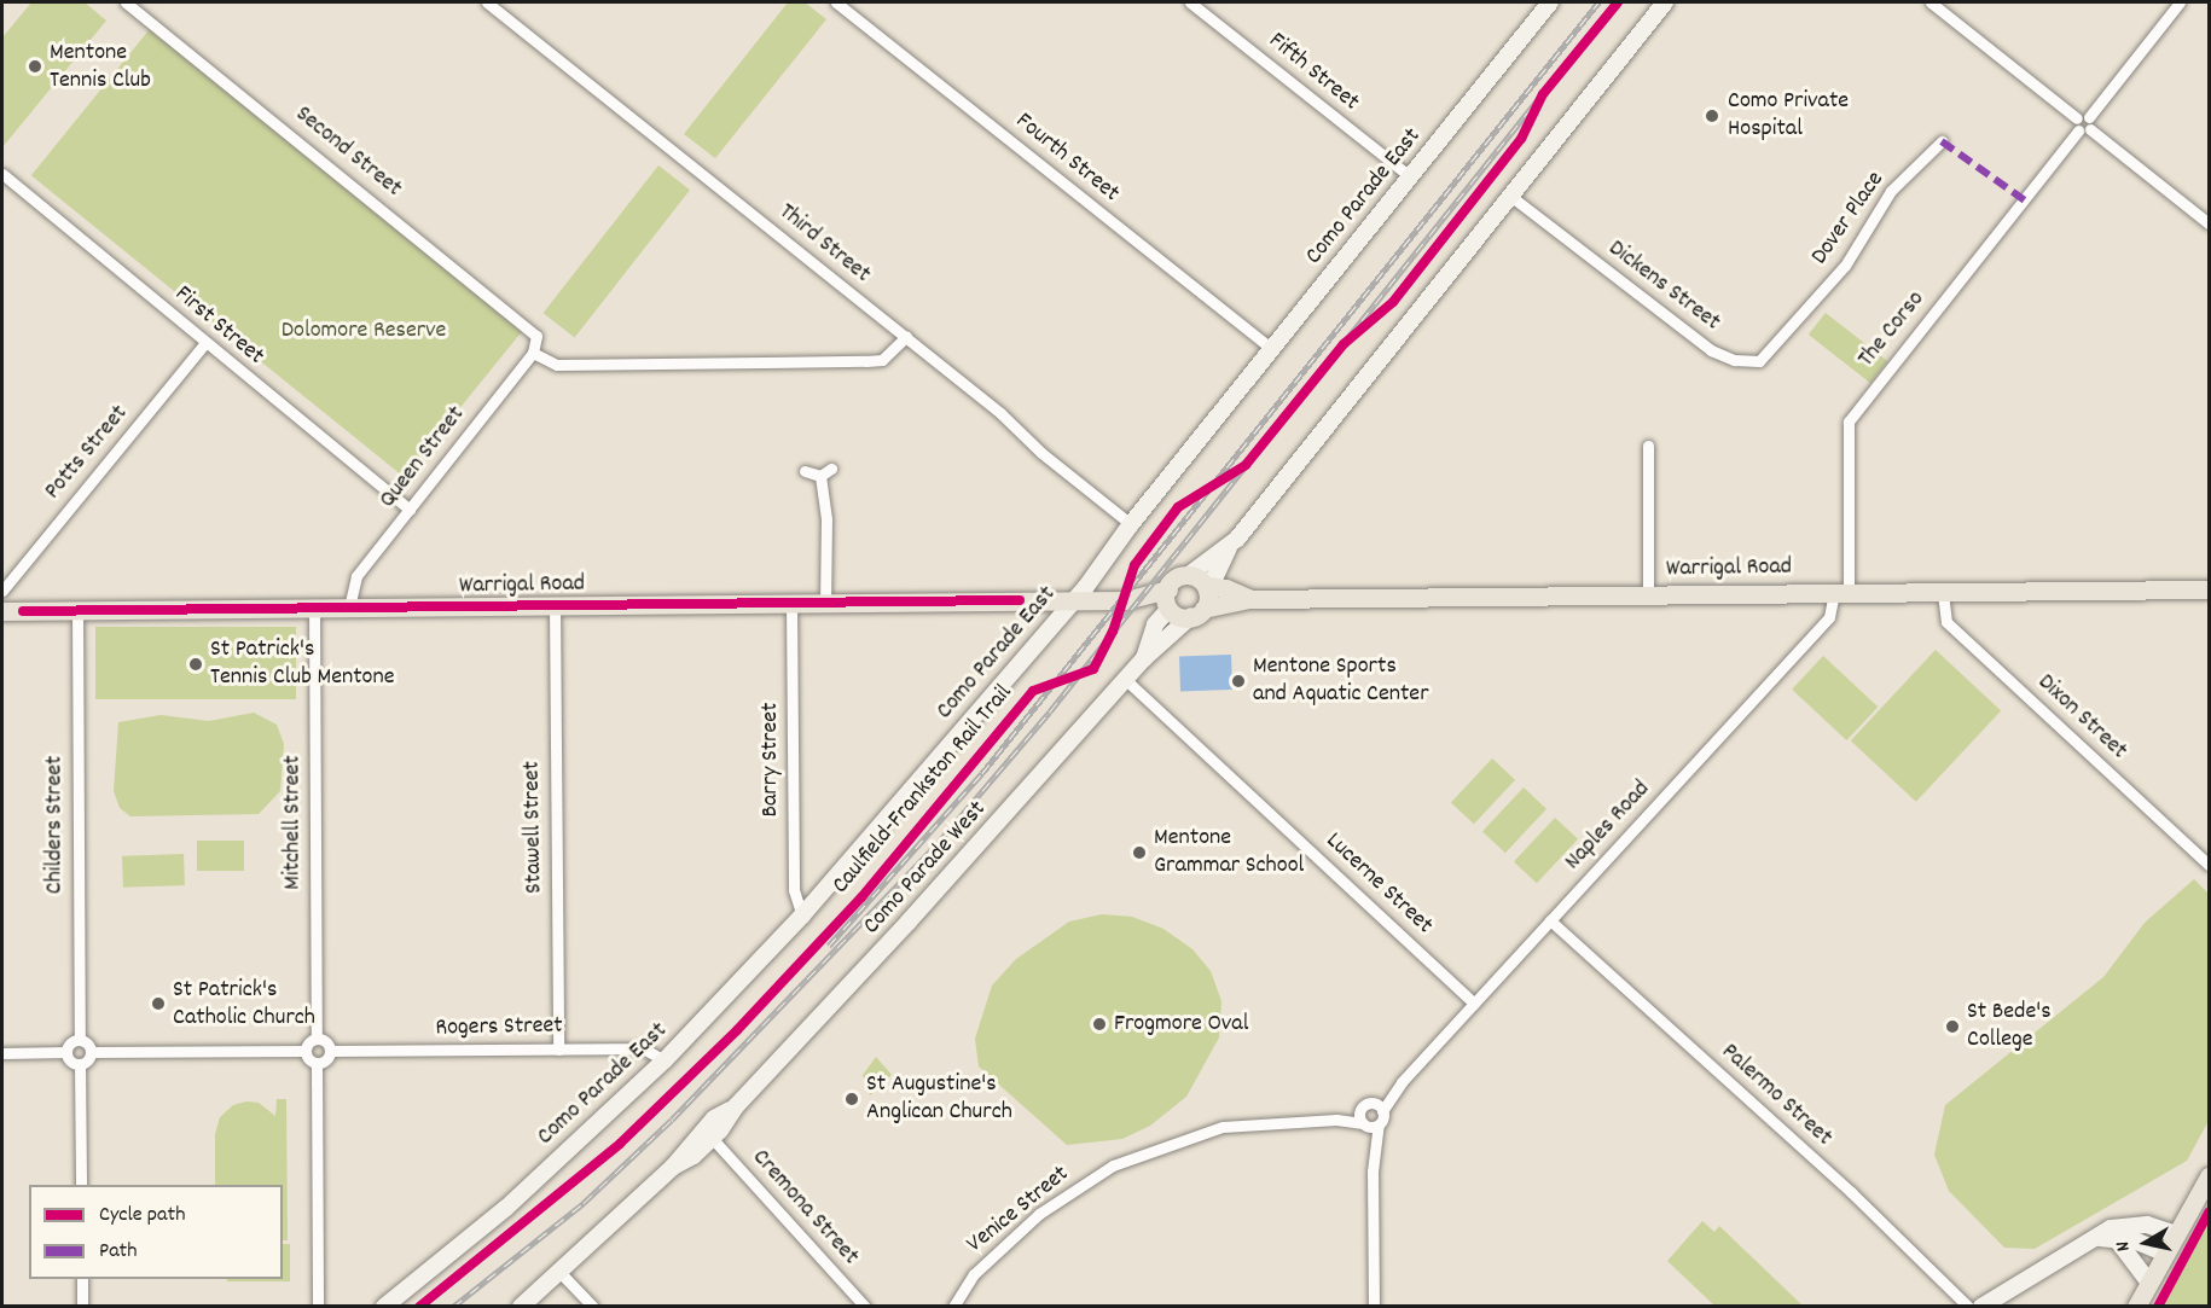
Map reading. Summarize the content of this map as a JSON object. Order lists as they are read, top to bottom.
{
  "streets": {
    "main road": ["Warrigal Road"],
    "street": [
      "Fifth Street",
      "Second Street",
      "Fourth Street",
      "Como Parade East",
      "Dover Place",
      "Third Street",
      "Dickens Street",
      "First Street",
      "The Corso",
      "Potts Street",
      "Queen Street",
      "Dixon Street",
      "Barry Street",
      "Mitchell Street",
      "Childers Street",
      "Naples Road",
      "Stawell Street",
      "Como Parade West",
      "Lucerne Street",
      "Rogers Street",
      "Palermo Street",
      "Cremona Street",
      "Venice Street"
    ],
    "cycle path": ["Caulfield-Frankston Rail Trail"]
  },
  "crossings": [
    ["Fifth Street", "Como Parade East"],
    ["Second Street", "Queen Street"],
    ["Fourth Street", "Como Parade East"],
    ["Como Parade East", "Third Street"],
    ["Como Parade East", "Warrigal Road"],
    ["Como Parade East", "Barry Street"],
    ["Como Parade East", "Rogers Street"],
    ["Dover Place", "Dickens Street"],
    ["First Street", "Potts Street"],
    ["First Street", "Queen Street"],
    ["The Corso", "Warrigal Road"],
    ["The Corso", "Naples Road"],
    ["Queen Street", "Warrigal Road"],
    ["Warrigal Road", "Dixon Street"],
    ["Warrigal Road", "Barry Street"],
    ["Warrigal Road", "Mitchell Street"],
    ["Warrigal Road", "Childers Street"],
    ["Warrigal Road", "Naples Road"],
    ["Warrigal Road", "Stawell Street"],
    ["Warrigal Road", "Como Parade West"],
    ["Mitchell Street", "Rogers Street"],
    ["Naples Road", "Lucerne Street"],
    ["Naples Road", "Palermo Street"],
    ["Naples Road", "Venice Street"],
    ["Stawell Street", "Rogers Street"],
    ["Como Parade West", "Lucerne Street"],
    ["Como Parade West", "Cremona Street"]
  ],
  "parks": ["Dolomore Reserve"],
  "places": [
    "Mentone Tennis Club",
    "Como Private Hospital",
    "St Patrick's Tennis Club Mentone",
    "Mentone Sports and Aquatic Center",
    "Mentone Grammar School",
    "St Patrick's Catholic Church",
    "Frogmore Oval",
    "St Bede's College",
    "St Augustine's Anglican Church"
  ],
  "legend": ["Cycle path", "Path"],
  "north": "left"
}
